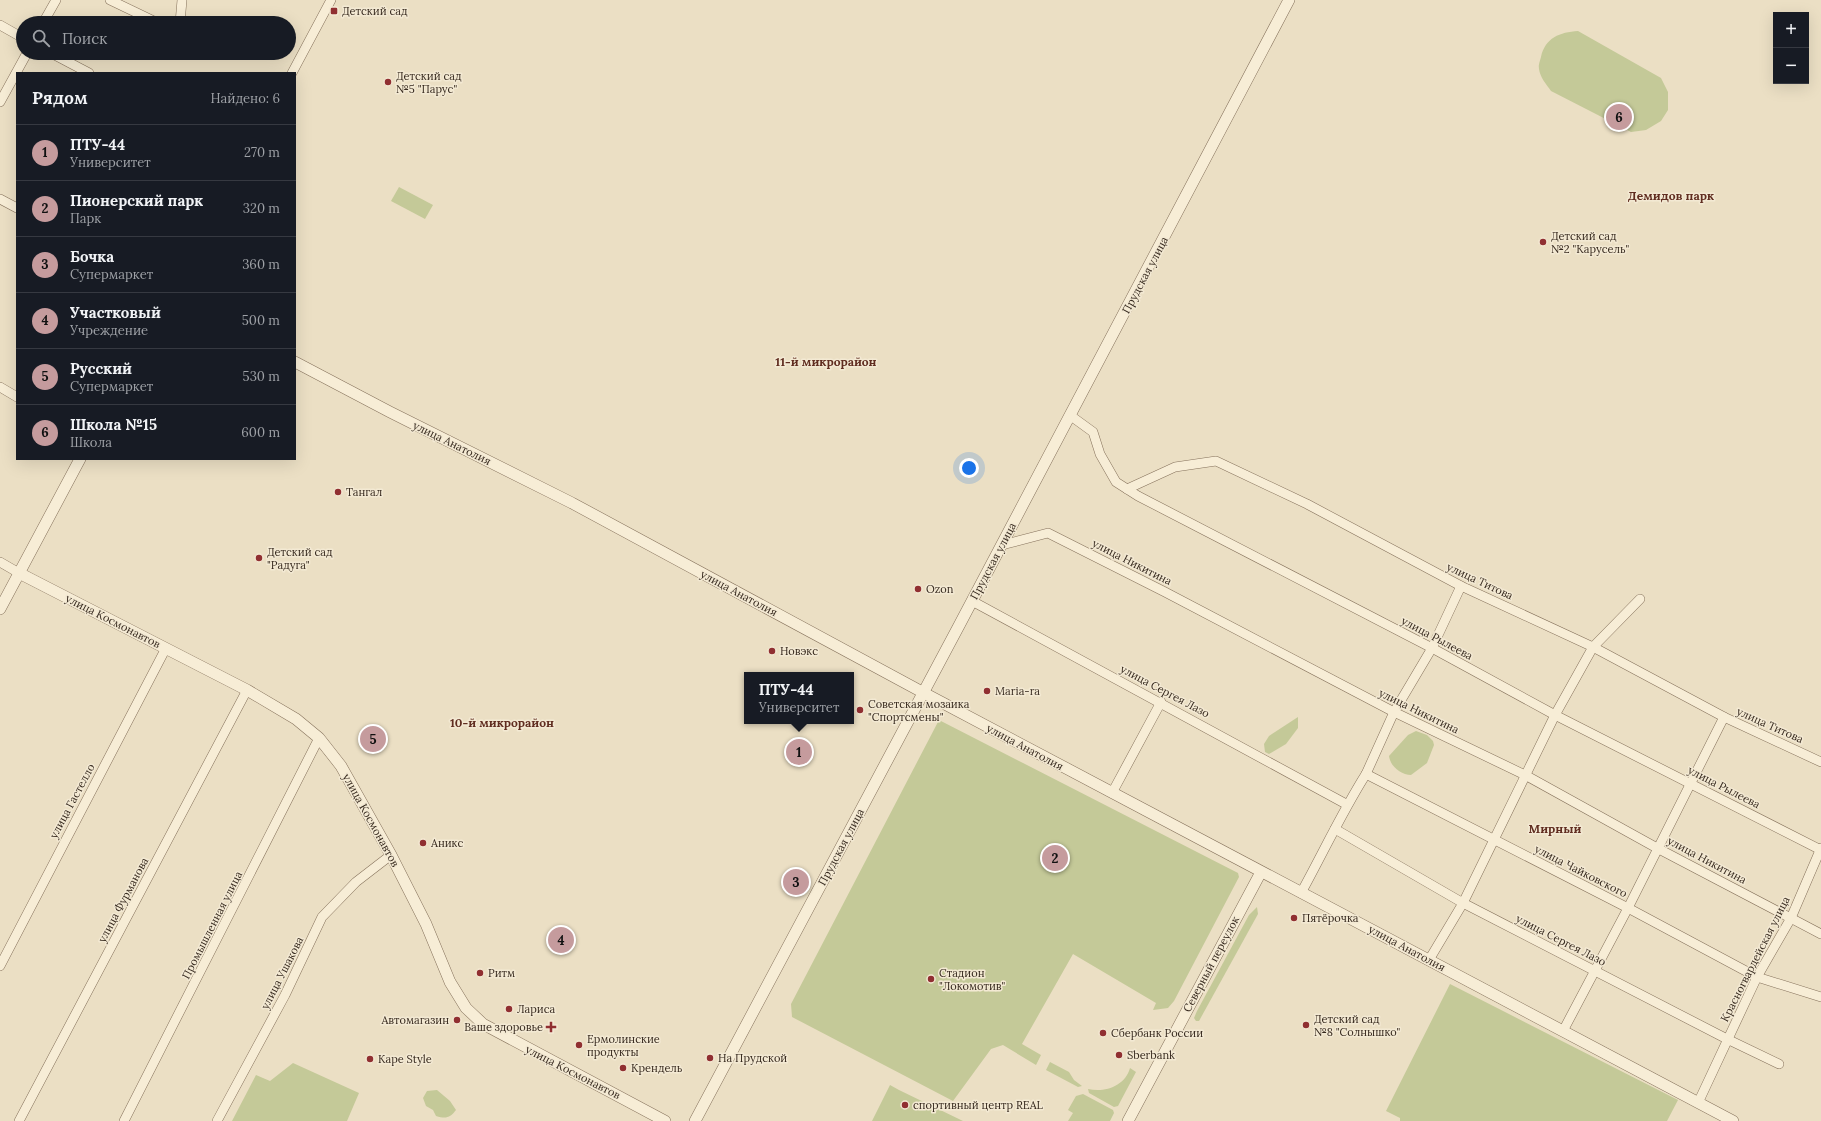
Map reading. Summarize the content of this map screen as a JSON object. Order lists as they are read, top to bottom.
{
  "streets": {
    "street": [
      "Прудская улица",
      "улица Анатолия",
      "улица Никитина",
      "улица Титова",
      "улица Космонавтов",
      "улица Рылеева",
      "улица Сергея Лазо",
      "улица Гастелло",
      "улица Чайковского",
      "улица Фурманова",
      "Промышленная улица",
      "Красногвардейская улица",
      "Северный переулок",
      "улица Ушакова"
    ]
  },
  "crossings": [
    ["Прудская улица", "улица Анатолия"],
    ["Прудская улица", "улица Никитина"],
    ["Прудская улица", "улица Рылеева"],
    ["Прудская улица", "улица Сергея Лазо"],
    ["улица Анатолия", "Красногвардейская улица"],
    ["улица Анатолия", "Северный переулок"],
    ["улица Никитина", "Красногвардейская улица"],
    ["улица Титова", "улица Рылеева"],
    ["улица Космонавтов", "улица Гастелло"],
    ["улица Космонавтов", "улица Фурманова"],
    ["улица Космонавтов", "Промышленная улица"],
    ["улица Космонавтов", "улица Ушакова"],
    ["улица Рылеева", "Красногвардейская улица"],
    ["улица Сергея Лазо", "Красногвардейская улица"],
    ["улица Чайковского", "Красногвардейская улица"]
  ],
  "districts": [
    "Демидов парк",
    "11-й микрорайон",
    "10-й микрорайон",
    "Мирный"
  ],
  "places": {
    "transit": ["Детский сад"],
    "other": [
      "Детский сад №5 \"Парус\"",
      "Детский сад №2 \"Карусель\"",
      "Тангал",
      "Детский сад \"Радуга\"",
      "Ozon",
      "Новэкс",
      "Maria-ra",
      "Советская мозаика \"Спортсмены\"",
      "Аникс",
      "Пятёрочка",
      "Ритм",
      "Стадион \"Локомотив\"",
      "Лариса",
      "Автомагазин",
      "Детский сад №8 \"Солнышко\"",
      "Сбербанк России",
      "Ермолинские продукты",
      "Sberbank",
      "На Прудской",
      "Каре Style",
      "Крендель",
      "спортивный центр REAL"
    ],
    "health": ["Ваше здоровье"]
  },
  "page": {
    "map_buttons": ["+", "−"],
    "search": "Поиск",
    "heading": ["Рядом", "Найдено: 6"],
    "pins": [
      "6",
      "5",
      "1",
      "2",
      "3",
      "4"
    ],
    "list": [
      {
        "mark": "1",
        "name": "ПТУ-44",
        "note": "Университет",
        "value": "270 m"
      },
      {
        "mark": "2",
        "name": "Пионерский парк",
        "note": "Парк",
        "value": "320 m"
      },
      {
        "mark": "3",
        "name": "Бочка",
        "note": "Супермаркет",
        "value": "360 m"
      },
      {
        "mark": "4",
        "name": "Участковый",
        "note": "Учреждение",
        "value": "500 m"
      },
      {
        "mark": "5",
        "name": "Русский",
        "note": "Супермаркет",
        "value": "530 m"
      },
      {
        "mark": "6",
        "name": "Школа №15",
        "note": "Школа",
        "value": "600 m"
      }
    ],
    "popup": ["ПТУ-44", "Университет"]
  }
}
